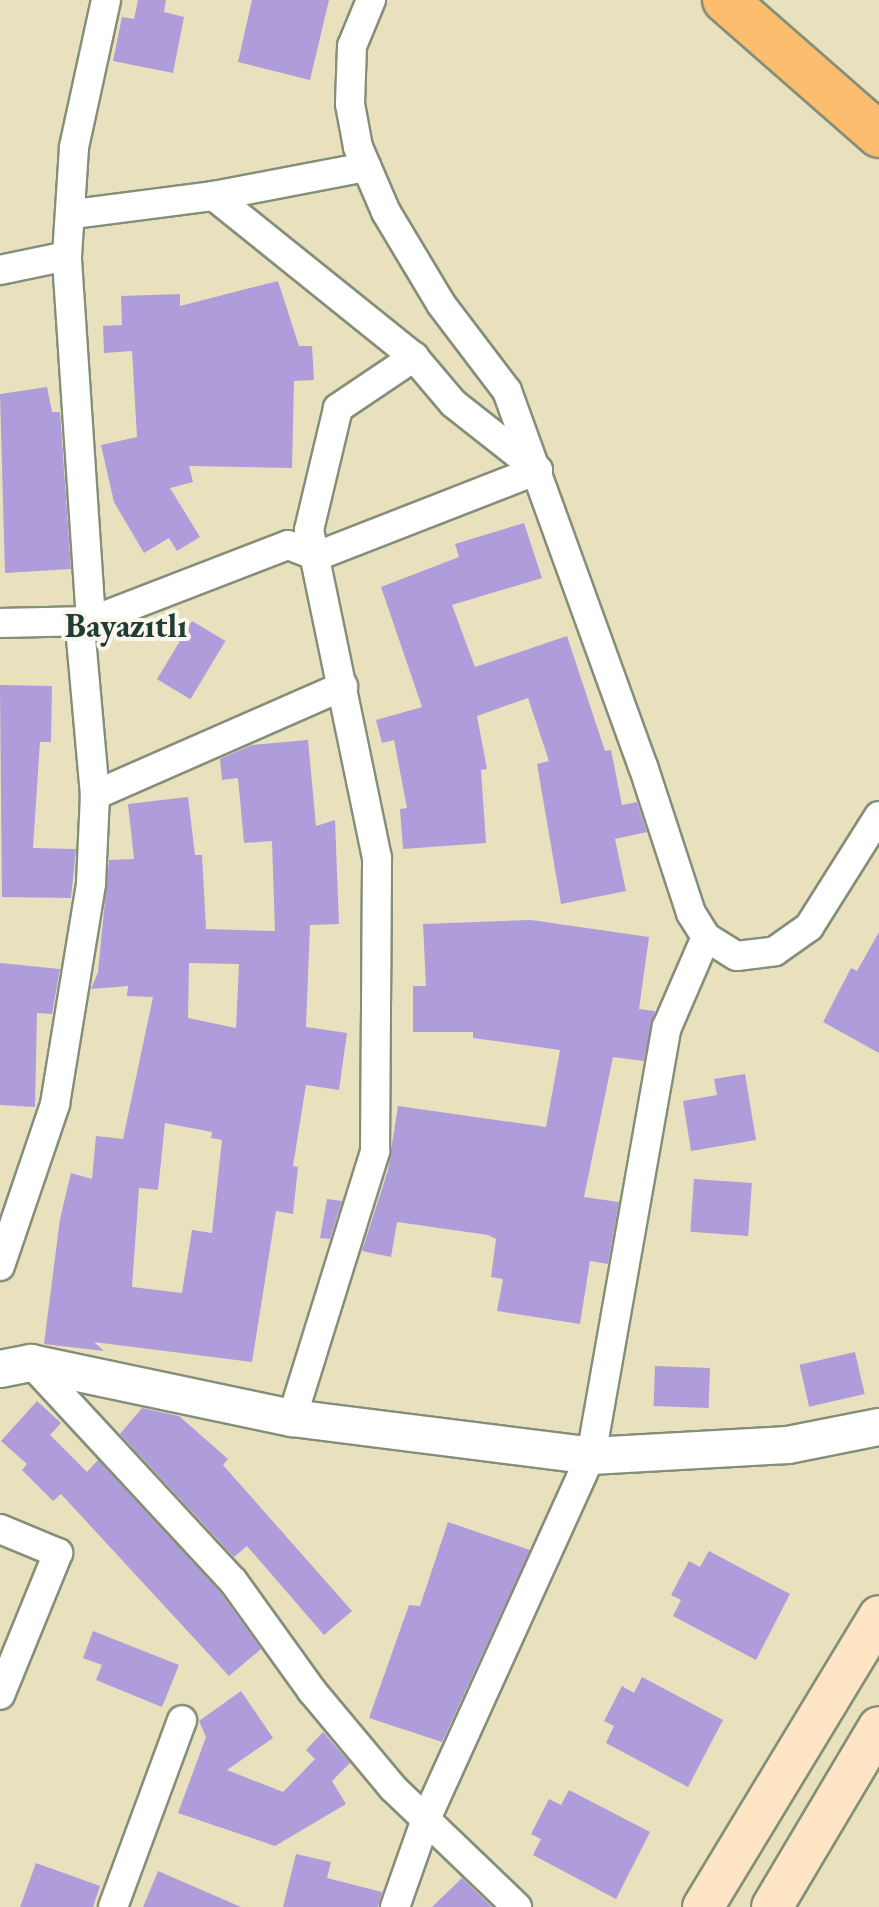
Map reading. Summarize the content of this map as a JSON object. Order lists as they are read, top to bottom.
{
  "districts": ["Bayazıtlı"]
}
